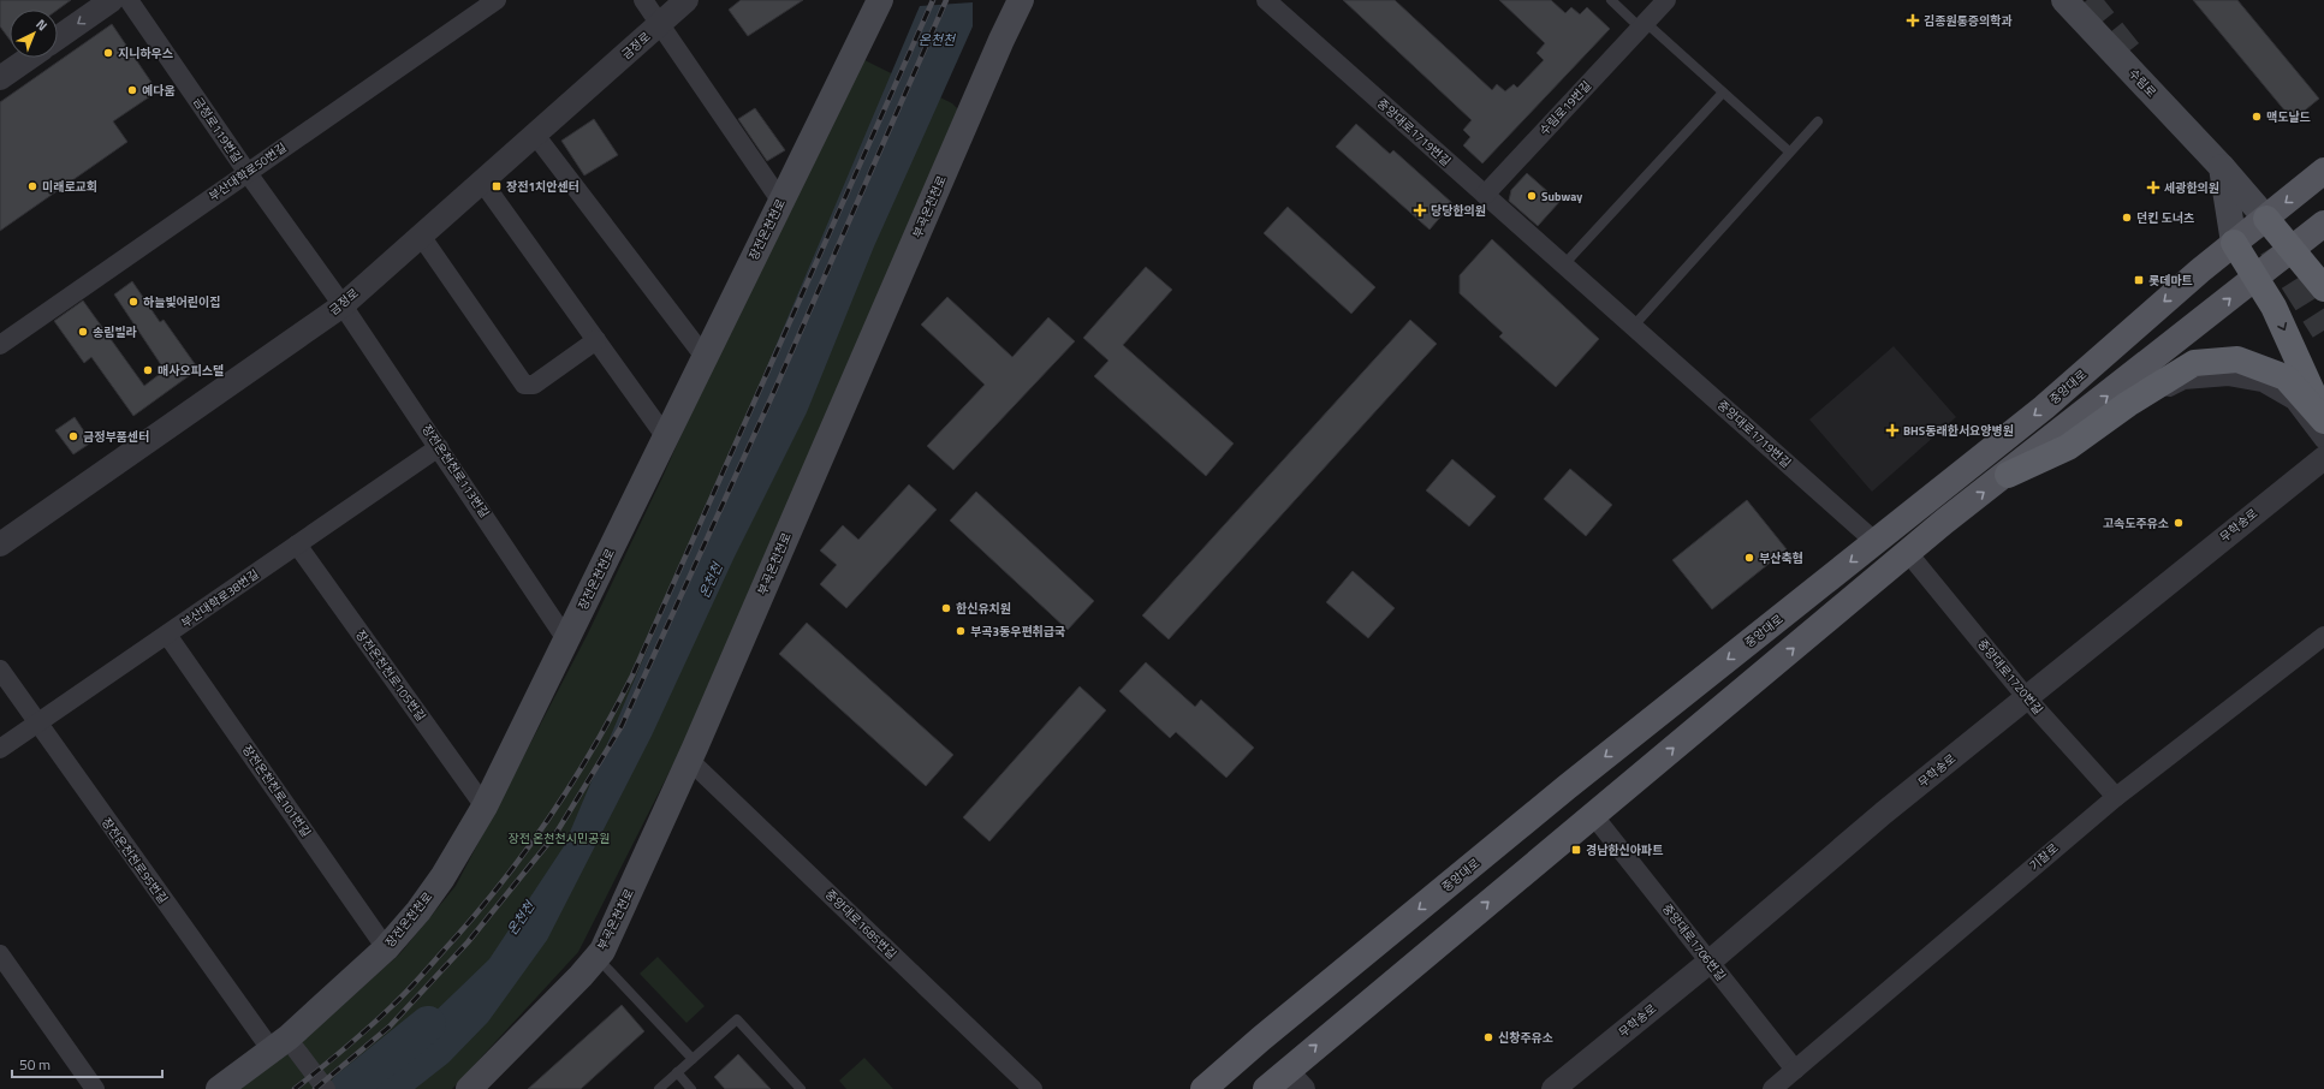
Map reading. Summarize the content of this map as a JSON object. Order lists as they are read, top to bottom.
{
  "streets": {
    "main road": [
      "수림로",
      "부곡온천천로",
      "장전온천천로",
      "중앙대로"
    ],
    "street": [
      "금정로",
      "수림로19번길",
      "금정로119번길",
      "중앙대로1719번길",
      "부산대학로50번길",
      "장전온천천로113번길",
      "무학송로",
      "부산대학로38번길",
      "장전온천천로105번길",
      "중앙대로1720번길",
      "장전온천천로101번길",
      "기찰로",
      "장전온천천로95번길",
      "중앙대로1685번길",
      "중앙대로1706번길"
    ]
  },
  "crossings": [
    ["금정로", "금정로119번길"],
    ["금정로", "장전온천천로"],
    ["금정로", "장전온천천로113번길"],
    ["수림로", "중앙대로"],
    ["수림로19번길", "중앙대로1719번길"],
    ["금정로119번길", "부산대학로50번길"],
    ["금정로119번길", "장전온천천로113번길"],
    ["중앙대로1719번길", "중앙대로"],
    ["부곡온천천로", "중앙대로1685번길"],
    ["장전온천천로", "장전온천천로113번길"],
    ["장전온천천로", "장전온천천로105번길"],
    ["장전온천천로", "장전온천천로101번길"],
    ["장전온천천로", "장전온천천로95번길"],
    ["장전온천천로113번길", "부산대학로38번길"],
    ["무학송로", "중앙대로1720번길"],
    ["무학송로", "중앙대로1706번길"],
    ["부산대학로38번길", "장전온천천로105번길"],
    ["부산대학로38번길", "장전온천천로101번길"],
    ["부산대학로38번길", "장전온천천로95번길"],
    ["중앙대로1720번길", "기찰로"],
    ["기찰로", "중앙대로1706번길"]
  ],
  "water": ["온천천"],
  "parks": ["장전 온천천시민공원"],
  "places": {
    "health": [
      "김종원통증의학과",
      "세광한의원",
      "당당한의원",
      "BHS동래한서요양병원"
    ],
    "other": [
      "지니하우스",
      "예다움",
      "맥도날드",
      "미래로교회",
      "Subway",
      "던킨 도너츠",
      "하늘빛어린이집",
      "송림빌라",
      "매사오피스텔",
      "금정부품센터",
      "고속도주유소",
      "부산축협",
      "한신유치원",
      "부곡3동우편취급국",
      "신창주유소"
    ],
    "transit": ["장전1치안센터", "롯데마트", "경남한신아파트"]
  },
  "scale_bar": "50 m",
  "north": "top right"
}
